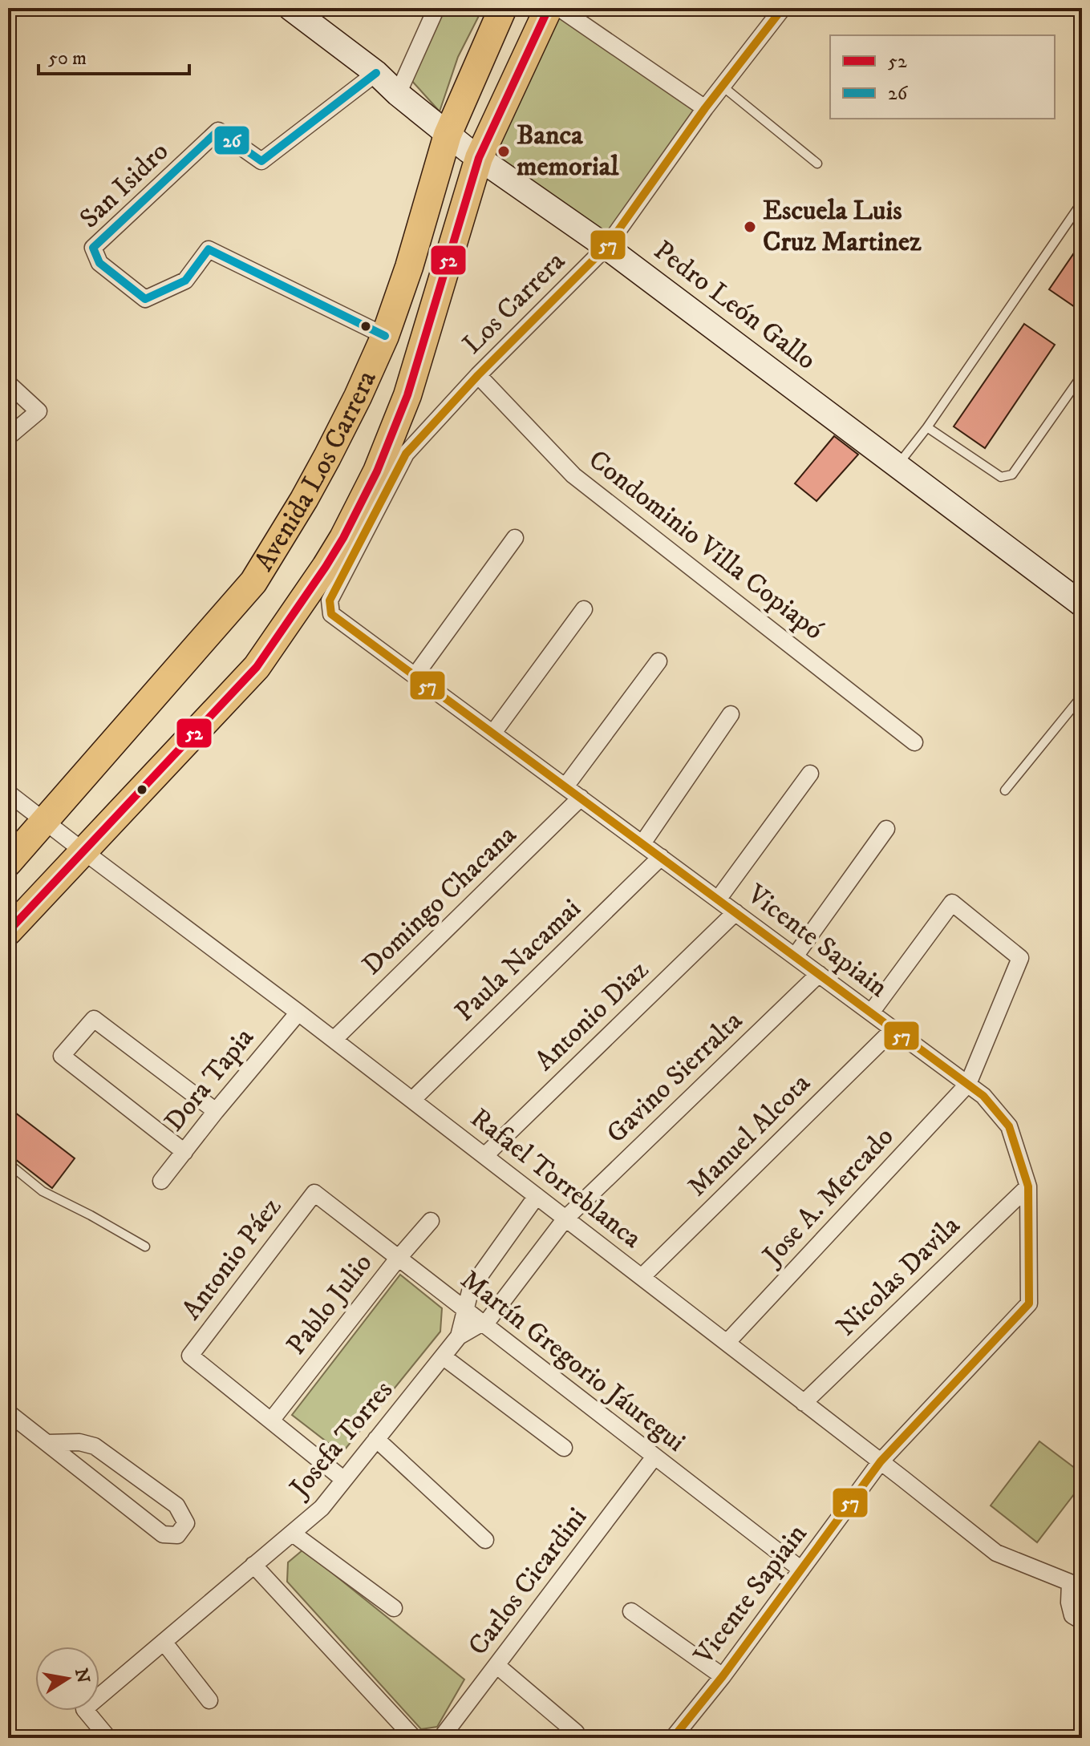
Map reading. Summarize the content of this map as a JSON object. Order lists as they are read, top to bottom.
{
  "streets": {
    "main road": ["Avenida Los Carrera"],
    "street": [
      "San Isidro",
      "Los Carrera",
      "Pedro León Gallo",
      "Condominio Villa Copiapó",
      "Domingo Chacana",
      "Vicente Sapiain",
      "Paula Nacamai",
      "Antonio Diaz",
      "Gavino Sierralta",
      "Dora Tapia",
      "Manuel Alcota",
      "Rafael Torreblanca",
      "Jose A. Mercado",
      "Antonio Páez",
      "Nicolas Davila",
      "Pablo Julio",
      "Martín Gregorio Jáuregui",
      "Josefa Torres",
      "Carlos Cicardini"
    ]
  },
  "crossings": [
    ["San Isidro", "Pedro León Gallo"],
    ["San Isidro", "Avenida Los Carrera"],
    ["Los Carrera", "Pedro León Gallo"],
    ["Los Carrera", "Condominio Villa Copiapó"],
    ["Los Carrera", "Vicente Sapiain"],
    ["Pedro León Gallo", "Avenida Los Carrera"],
    ["Avenida Los Carrera", "Rafael Torreblanca"],
    ["Domingo Chacana", "Vicente Sapiain"],
    ["Domingo Chacana", "Rafael Torreblanca"],
    ["Vicente Sapiain", "Paula Nacamai"],
    ["Vicente Sapiain", "Antonio Diaz"],
    ["Vicente Sapiain", "Gavino Sierralta"],
    ["Vicente Sapiain", "Manuel Alcota"],
    ["Vicente Sapiain", "Rafael Torreblanca"],
    ["Vicente Sapiain", "Jose A. Mercado"],
    ["Vicente Sapiain", "Nicolas Davila"],
    ["Vicente Sapiain", "Martín Gregorio Jáuregui"],
    ["Paula Nacamai", "Rafael Torreblanca"],
    ["Antonio Diaz", "Rafael Torreblanca"],
    ["Gavino Sierralta", "Rafael Torreblanca"],
    ["Gavino Sierralta", "Josefa Torres"],
    ["Dora Tapia", "Rafael Torreblanca"],
    ["Manuel Alcota", "Rafael Torreblanca"],
    ["Rafael Torreblanca", "Jose A. Mercado"],
    ["Rafael Torreblanca", "Nicolas Davila"],
    ["Rafael Torreblanca", "Josefa Torres"],
    ["Antonio Páez", "Pablo Julio"],
    ["Antonio Páez", "Martín Gregorio Jáuregui"],
    ["Pablo Julio", "Martín Gregorio Jáuregui"],
    ["Martín Gregorio Jáuregui", "Josefa Torres"],
    ["Martín Gregorio Jáuregui", "Carlos Cicardini"]
  ],
  "places": ["Banca memorial", "Escuela Luis Cruz Martinez"],
  "lines": ["transit line 52", "transit line 57", "transit line 26"],
  "legend": ["52", "26"],
  "scale_bar": "50 m",
  "north": "right"
}
